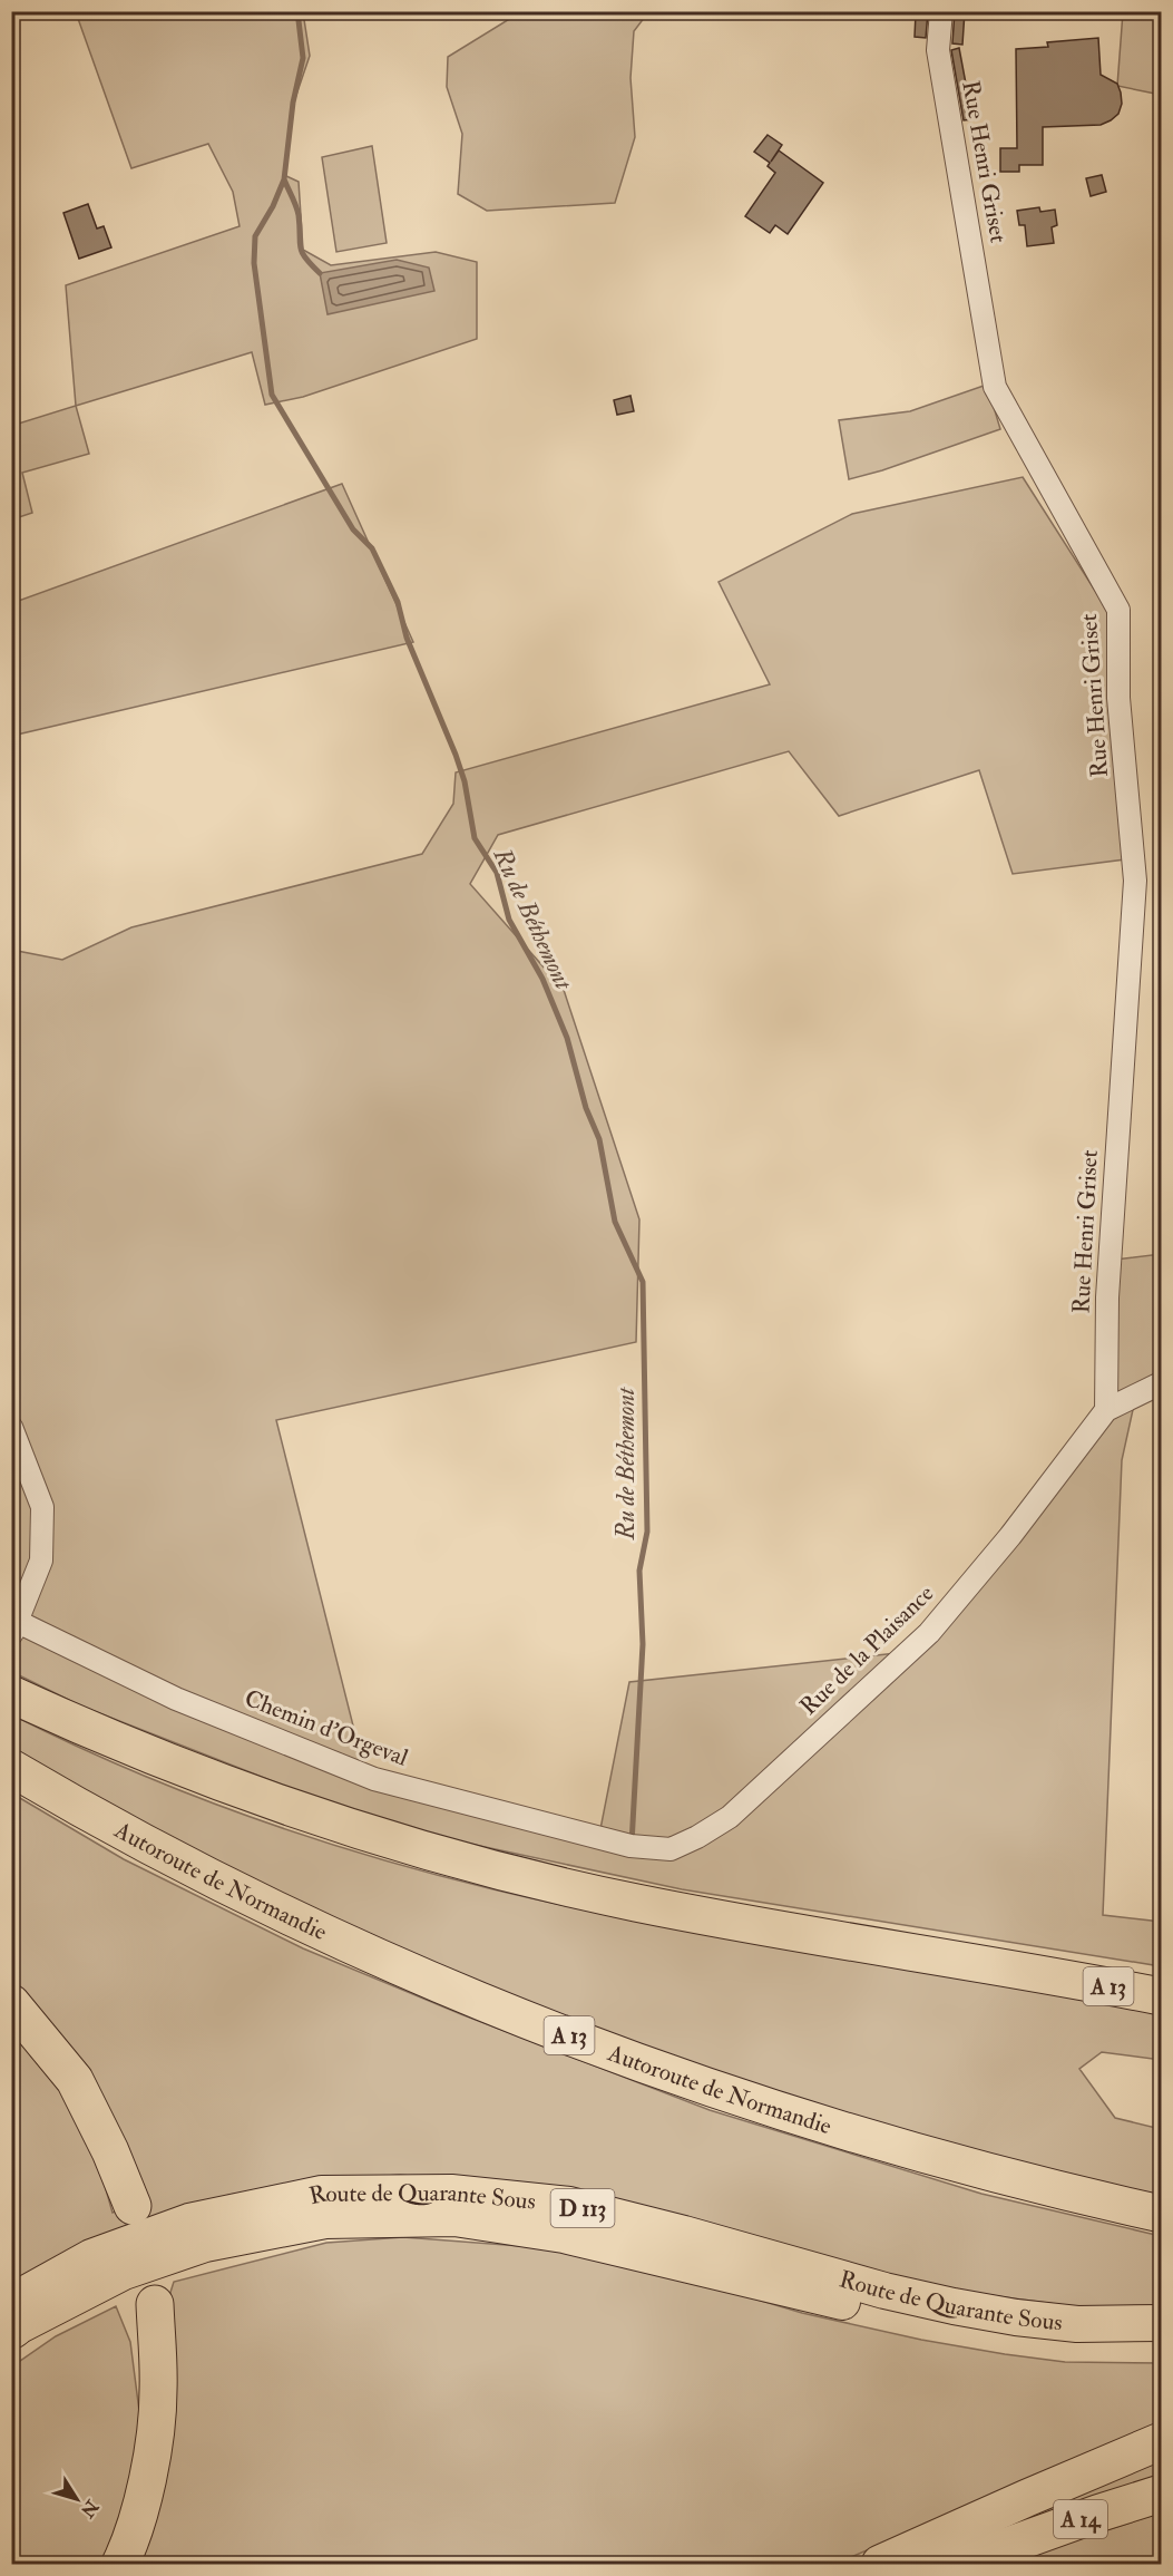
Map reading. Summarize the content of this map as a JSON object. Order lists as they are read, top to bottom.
{
  "streets": {
    "highway": ["Autoroute de Normandie", "A 13", "A 14"],
    "main road": ["Route de Quarante Sous", "D 113"],
    "street": ["Rue Henri Griset", "Rue de la Plaisance", "Chemin d'Orgeval"]
  },
  "crossings": [
    ["Rue Henri Griset", "Rue de la Plaisance"],
    ["Rue de la Plaisance", "Chemin d'Orgeval"]
  ],
  "water": ["Ru de Béthemont"],
  "north": "bottom right"
}
